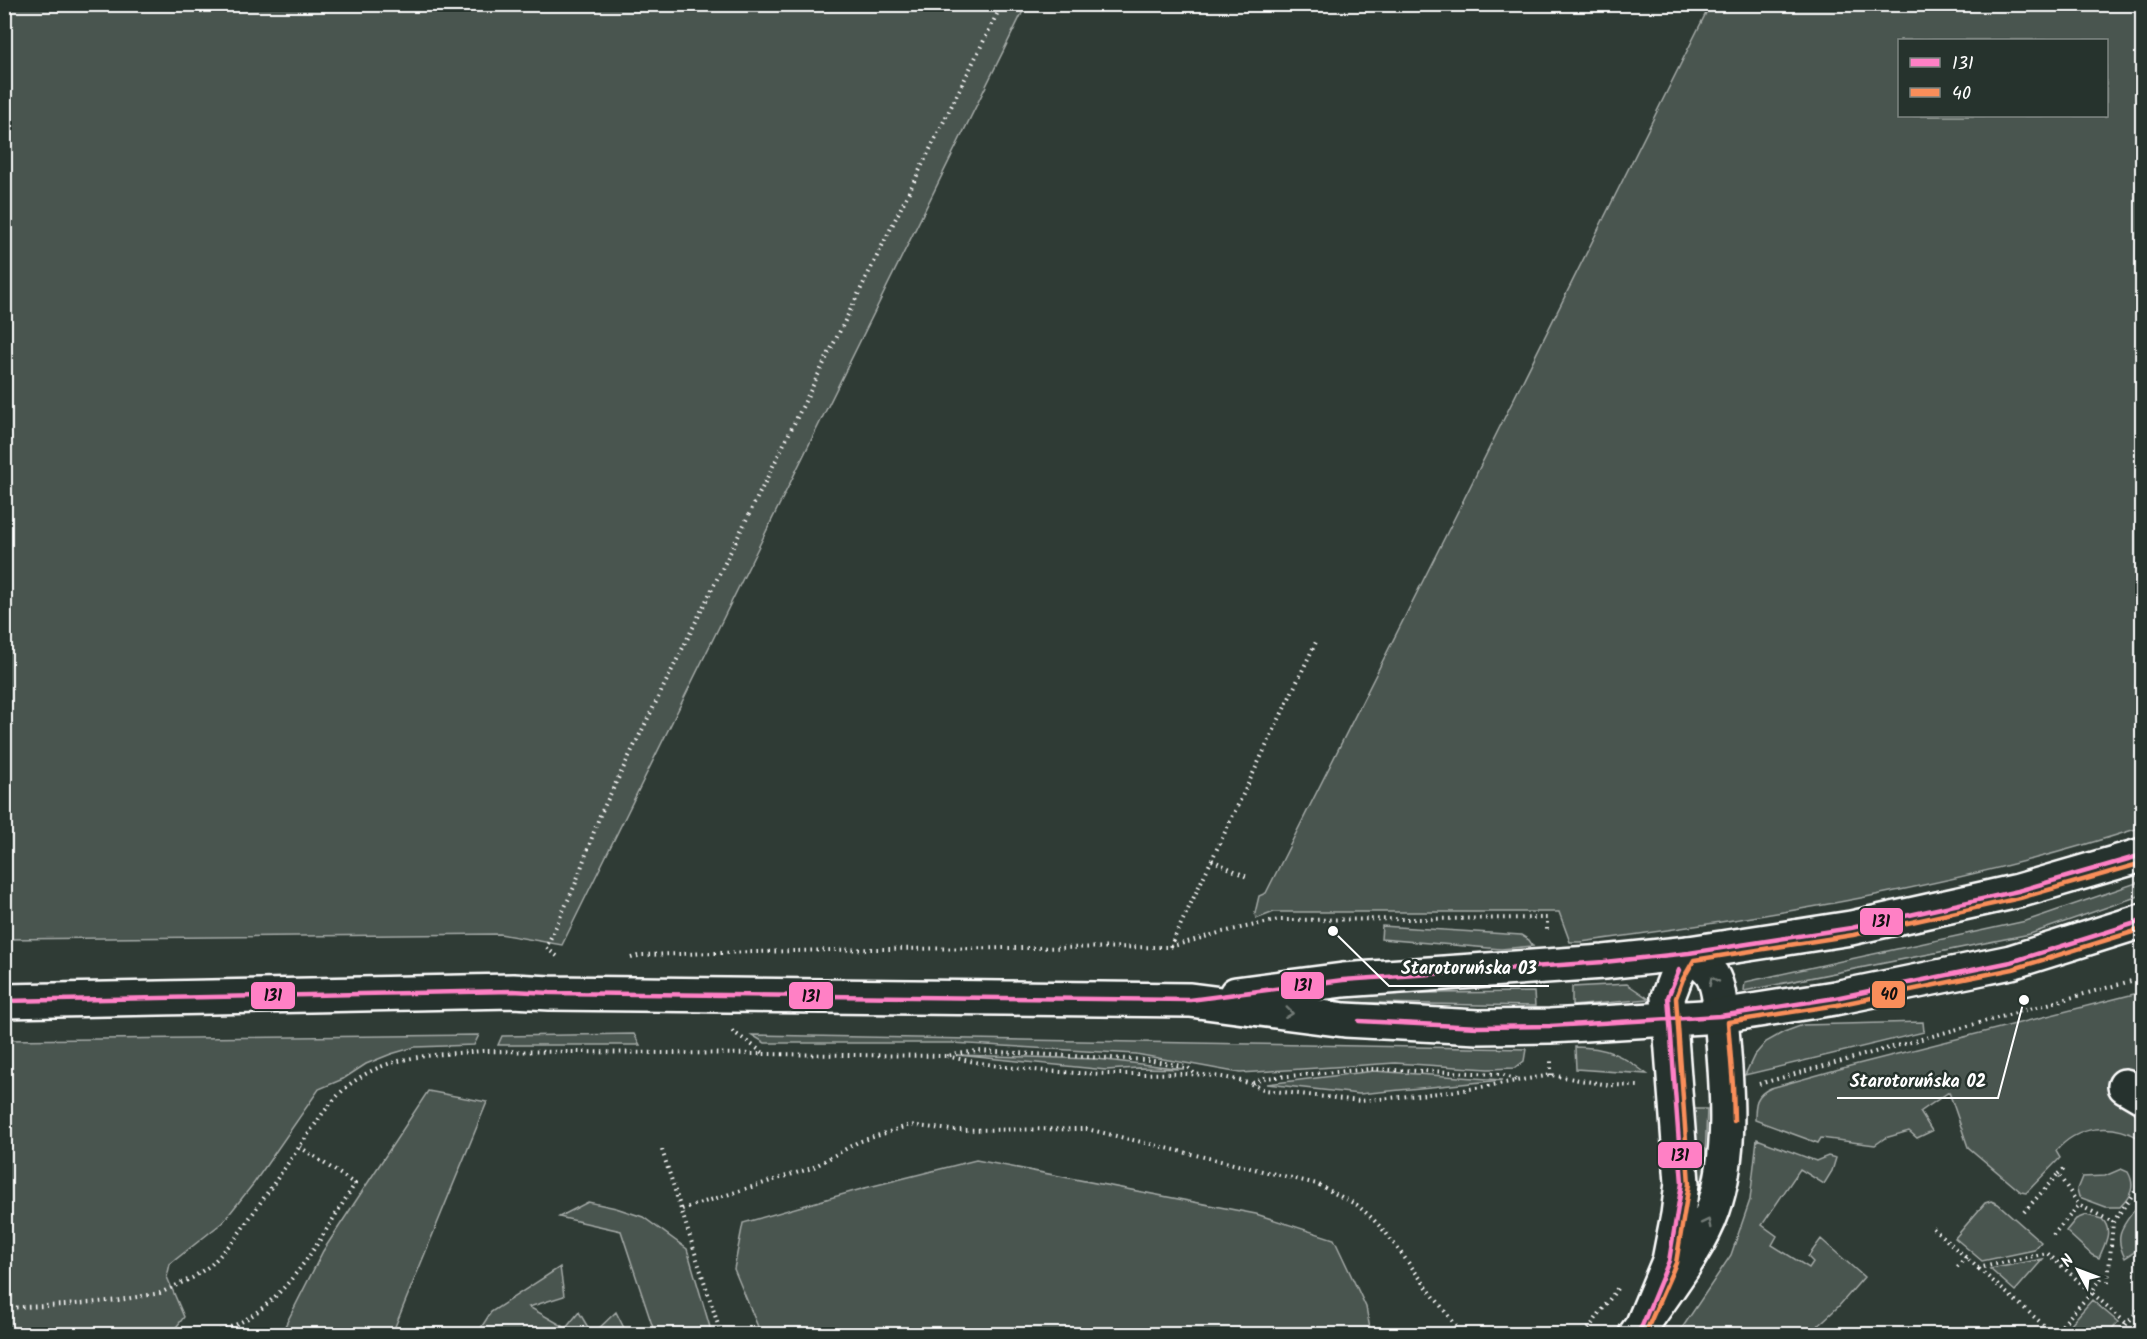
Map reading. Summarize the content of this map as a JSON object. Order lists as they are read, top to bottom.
{
  "places": ["Starotoruńska 03", "Starotoruńska 02"],
  "lines": ["transit line 131", "transit line 40"],
  "legend": ["131", "40"],
  "north": "top left"
}
